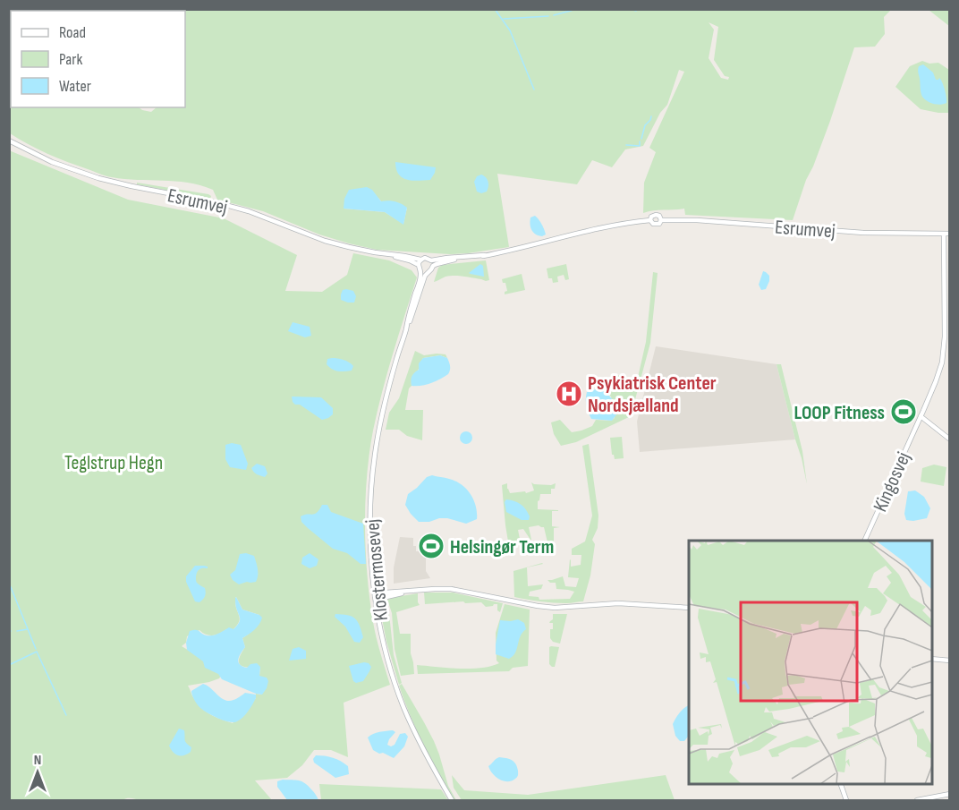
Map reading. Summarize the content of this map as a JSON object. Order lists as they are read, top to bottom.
{
  "streets": {
    "main road": ["Esrumvej", "Kingosvej", "Klostermosevej"]
  },
  "crossings": [
    ["Esrumvej", "Kingosvej"],
    ["Esrumvej", "Klostermosevej"]
  ],
  "parks": ["Teglstrup Hegn"],
  "places": {
    "hospital": ["Psykiatrisk Center Nordsjælland"],
    "sports": ["LOOP Fitness", "Helsingør Term"]
  },
  "legend": ["Road", "Park", "Water"],
  "north": "top"
}
